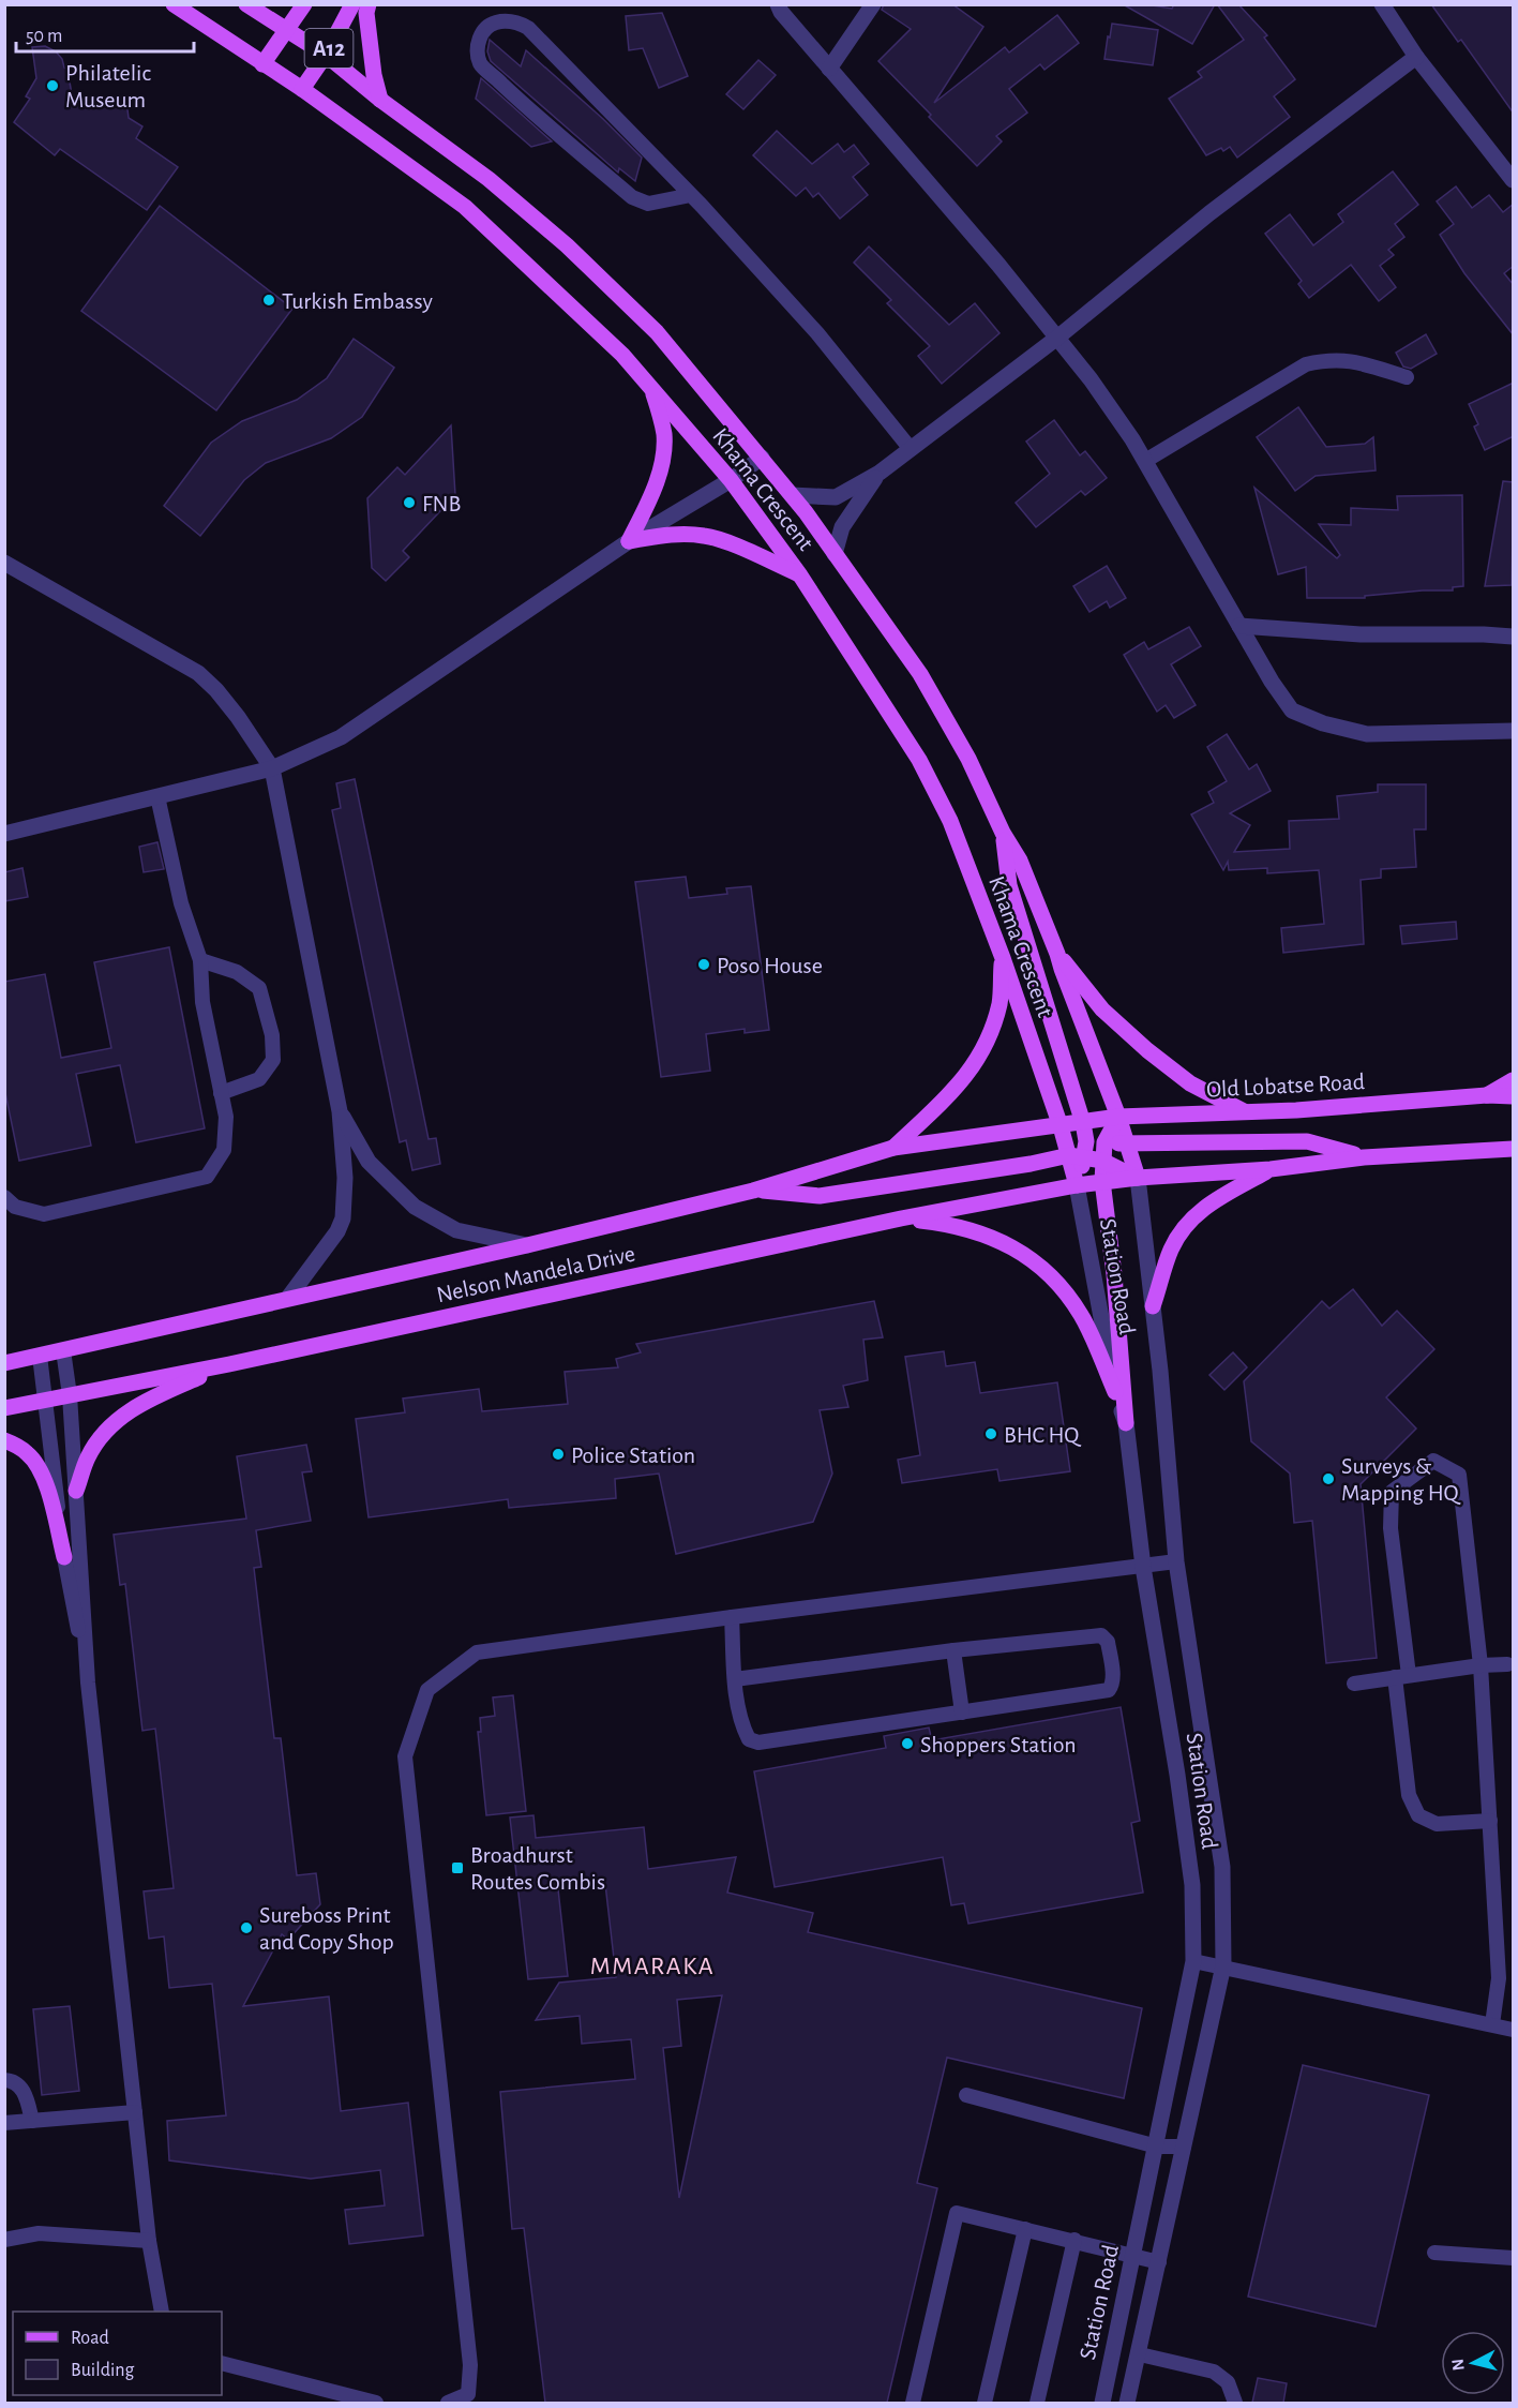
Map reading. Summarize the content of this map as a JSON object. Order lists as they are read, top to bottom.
{
  "streets": {
    "main road": [
      "A12",
      "Khama Crescent",
      "Old Lobatse Road",
      "Nelson Mandela Drive"
    ],
    "street": ["Station Road"]
  },
  "crossings": [
    ["A12", "Khama Crescent"],
    ["Khama Crescent", "Old Lobatse Road"],
    ["Khama Crescent", "Nelson Mandela Drive"],
    ["Khama Crescent", "Station Road"],
    ["Old Lobatse Road", "Nelson Mandela Drive"],
    ["Nelson Mandela Drive", "Station Road"]
  ],
  "districts": ["MMARAKA"],
  "places": {
    "other": [
      "Philatelic Museum",
      "Turkish Embassy",
      "FNB",
      "Poso House",
      "BHC HQ",
      "Police Station",
      "Surveys & Mapping HQ",
      "Shoppers Station",
      "Sureboss Print and Copy Shop"
    ],
    "transit": ["Broadhurst Routes Combis"]
  },
  "legend": ["Road", "Building"],
  "scale_bar": "50 m",
  "north": "left"
}
